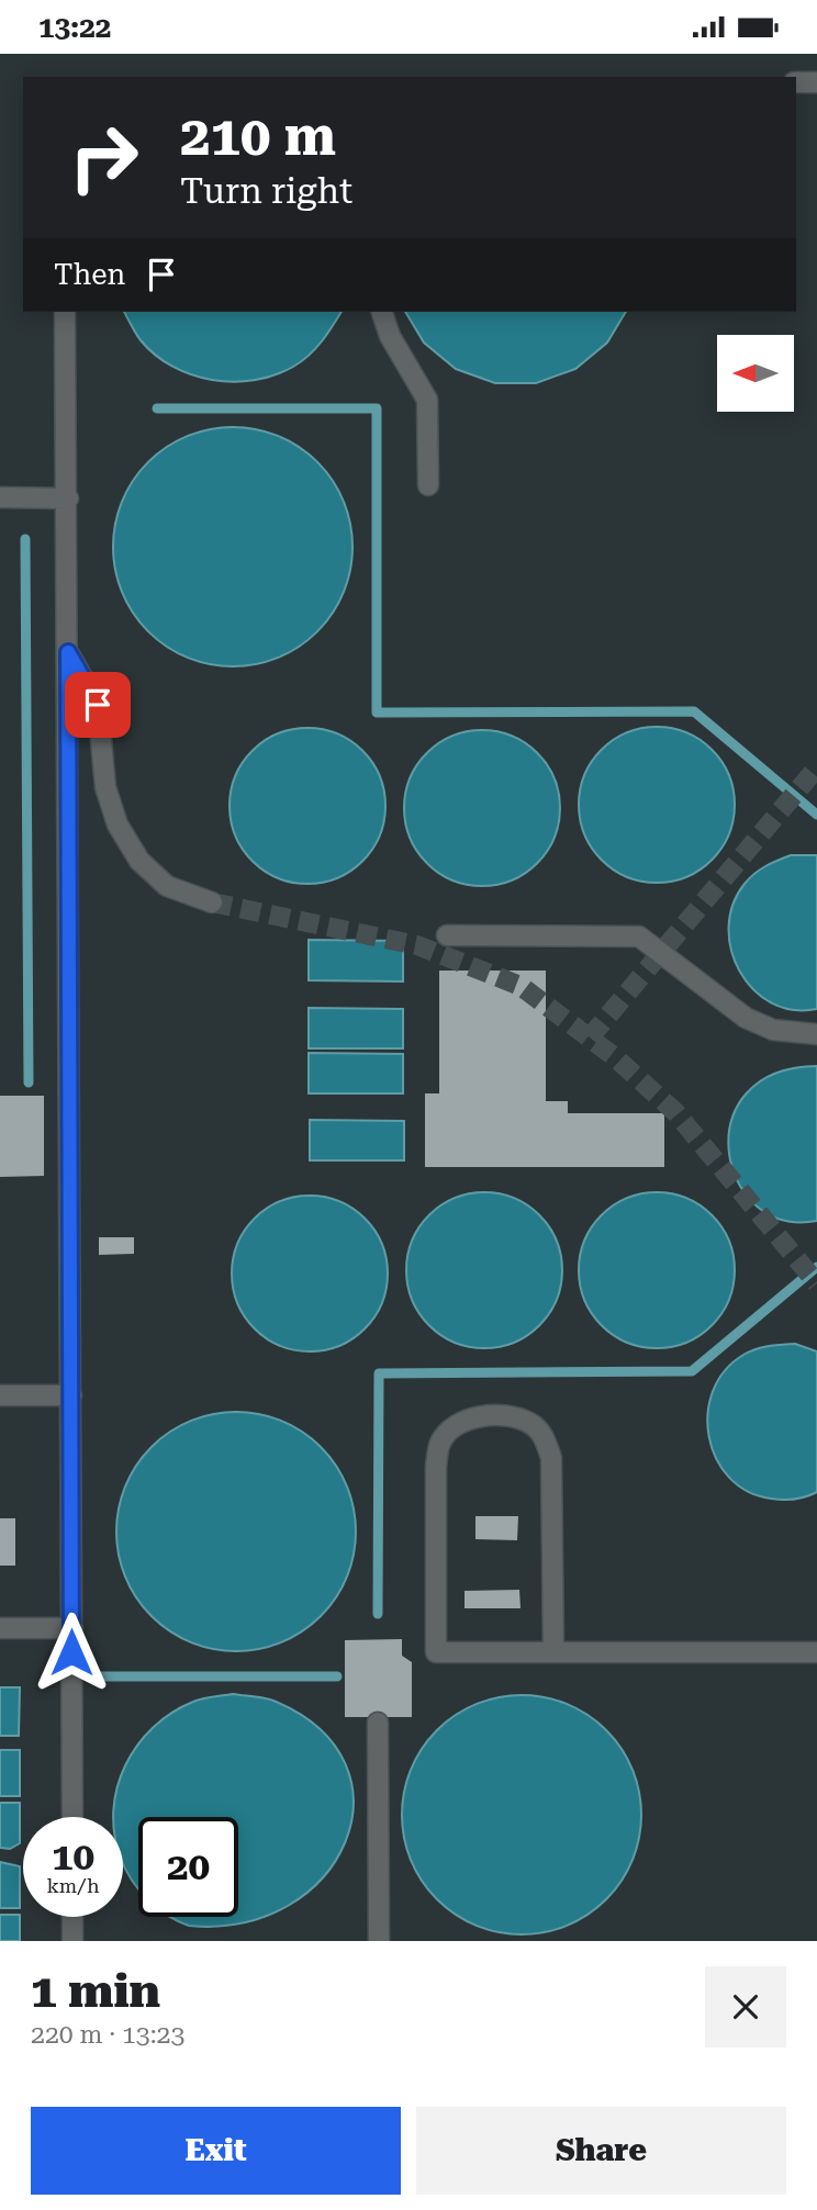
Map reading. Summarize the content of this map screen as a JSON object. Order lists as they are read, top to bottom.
{
  "north": "left",
  "page": {
    "status": "13:22",
    "turn": ["210 m", "Turn right"],
    "then": "Then",
    "speed": "10 km/h",
    "limit": "20",
    "heading": ["1 min", "220 m · 13:23"],
    "buttons": ["Exit", "Share"]
  }
}
